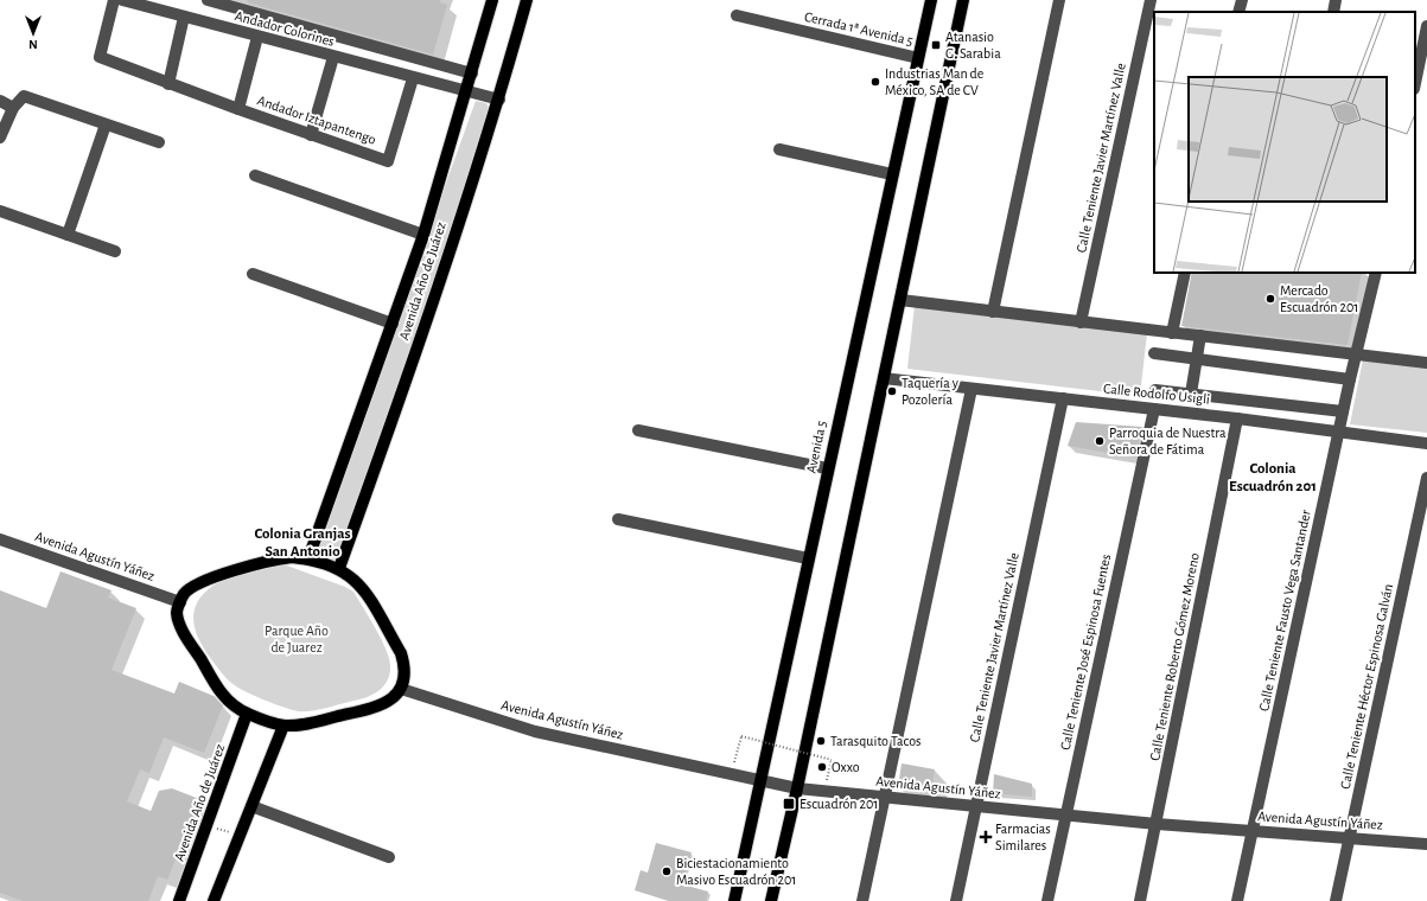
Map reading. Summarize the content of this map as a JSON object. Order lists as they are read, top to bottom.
{
  "streets": {
    "main road": ["Avenida Año de Juárez", "Avenida 5"],
    "street": [
      "Andador Colorines",
      "Cerrada 1ª Avenida 5",
      "Andador Iztapantengo",
      "Calle Teniente Javier Martínez Valle",
      "Calle Rodolfo Usigli",
      "Avenida Agustín Yáñez",
      "Calle Teniente Fausto Vega Santander",
      "Calle Teniente José Espinosa Fuentes",
      "Calle Teniente Roberto Gómez Moreno",
      "Calle Teniente Héctor Espinosa Galván"
    ]
  },
  "crossings": [
    ["Andador Colorines", "Andador Iztapantengo"],
    ["Andador Colorines", "Avenida Año de Juárez"],
    ["Cerrada 1ª Avenida 5", "Avenida 5"],
    ["Calle Teniente Javier Martínez Valle", "Calle Rodolfo Usigli"],
    ["Calle Teniente Javier Martínez Valle", "Avenida Agustín Yáñez"],
    ["Calle Rodolfo Usigli", "Calle Teniente Fausto Vega Santander"],
    ["Calle Rodolfo Usigli", "Calle Teniente José Espinosa Fuentes"],
    ["Calle Rodolfo Usigli", "Calle Teniente Roberto Gómez Moreno"],
    ["Avenida 5", "Avenida Agustín Yáñez"],
    ["Avenida Agustín Yáñez", "Calle Teniente Fausto Vega Santander"],
    ["Avenida Agustín Yáñez", "Calle Teniente José Espinosa Fuentes"],
    ["Avenida Agustín Yáñez", "Calle Teniente Roberto Gómez Moreno"],
    ["Avenida Agustín Yáñez", "Calle Teniente Héctor Espinosa Galván"]
  ],
  "districts": ["Colonia Escuadrón 201", "Colonia Granjas San Antonio"],
  "parks": ["Parque Año de Juarez"],
  "places": {
    "transit": ["Atanasio G. Sarabia", "Escuadrón 201"],
    "other": [
      "Industrias Man de México, SA de CV",
      "Mercado Escuadrón 201",
      "Taquería y Pozolería",
      "Parroquia de Nuestra Señora de Fátima",
      "Tarasquito Tacos",
      "Oxxo",
      "Biciestacionamiento Masivo Escuadrón 201"
    ],
    "health": ["Farmacias Similares"]
  },
  "north": "bottom"
}
